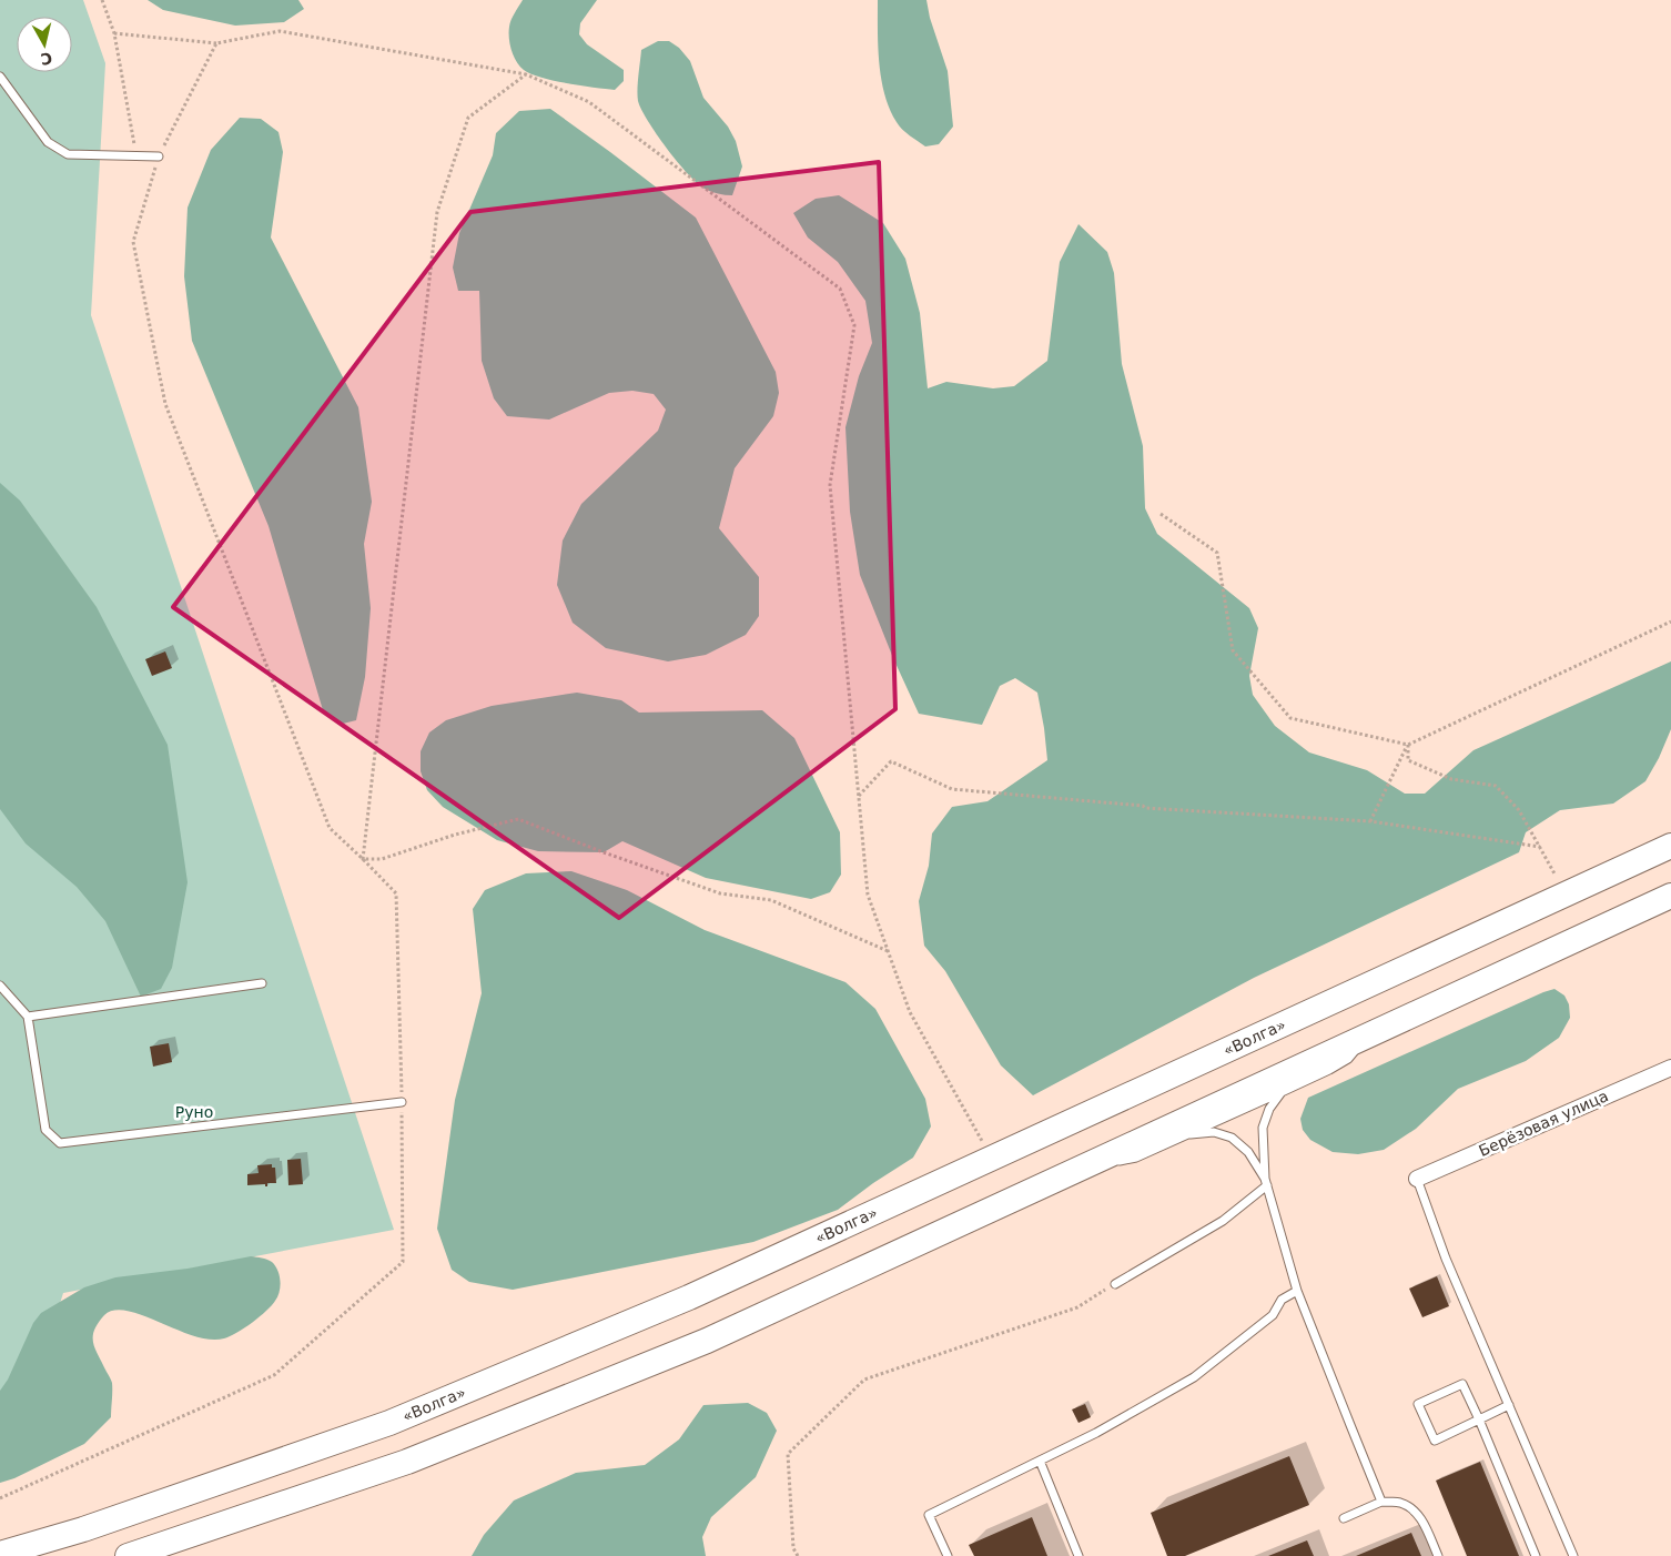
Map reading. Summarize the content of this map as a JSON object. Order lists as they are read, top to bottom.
{
  "streets": {
    "highway": ["«Волга»"],
    "street": ["Берёзовая улица"]
  },
  "parks": ["Руно"],
  "north": "bottom"
}
